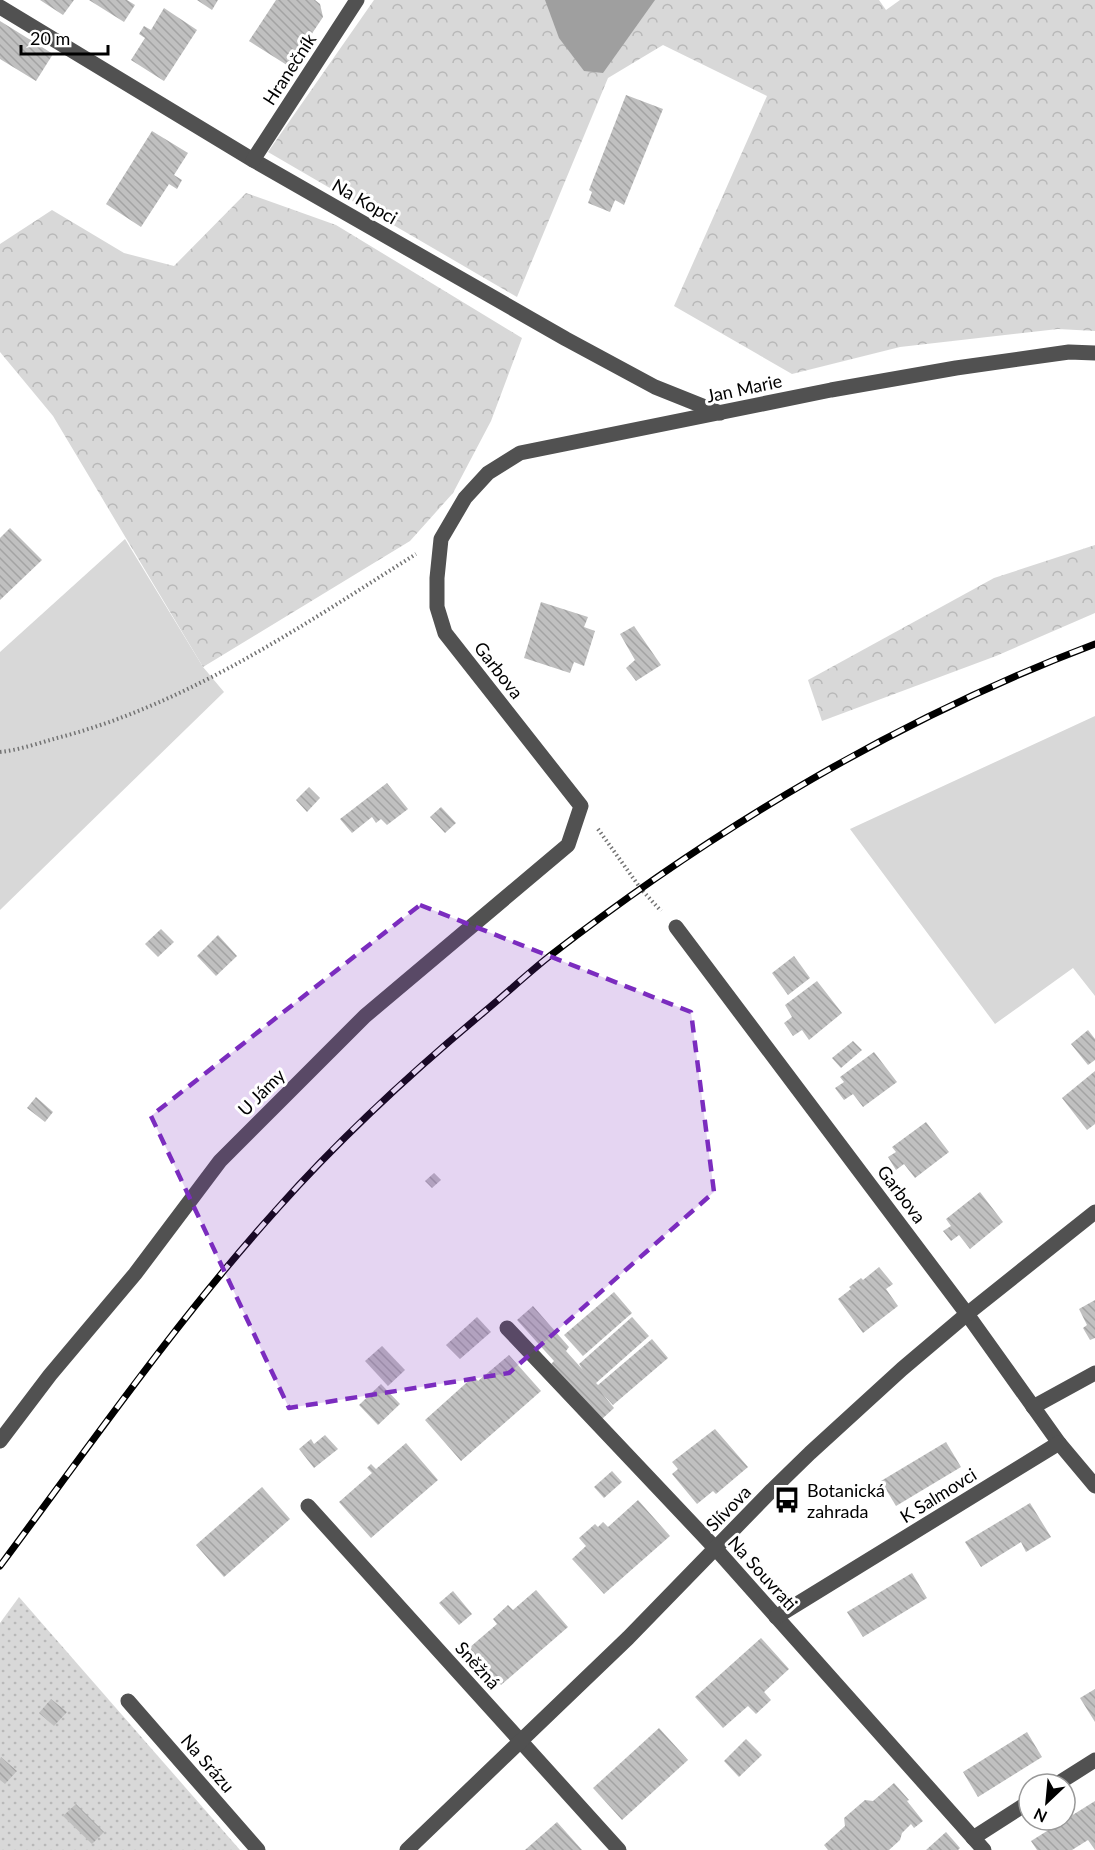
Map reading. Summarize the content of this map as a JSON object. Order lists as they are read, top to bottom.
{
  "streets": {
    "street": [
      "Hranečník",
      "Na Kopci",
      "Jan Marie",
      "Garbova",
      "U Jámy",
      "K Salmovci",
      "Slívova",
      "Na Souvrati",
      "Sněžná",
      "Na Srázu"
    ]
  },
  "crossings": [
    ["Hranečník", "Na Kopci"],
    ["Na Kopci", "Jan Marie"],
    ["Jan Marie", "Garbova"],
    ["Garbova", "U Jámy"],
    ["Garbova", "K Salmovci"],
    ["Garbova", "Slívova"],
    ["K Salmovci", "Na Souvrati"],
    ["Slívova", "Na Souvrati"],
    ["Slívova", "Sněžná"]
  ],
  "places": {
    "bus stop": ["Botanická zahrada"]
  },
  "scale_bar": "20 m",
  "north": "bottom left"
}
